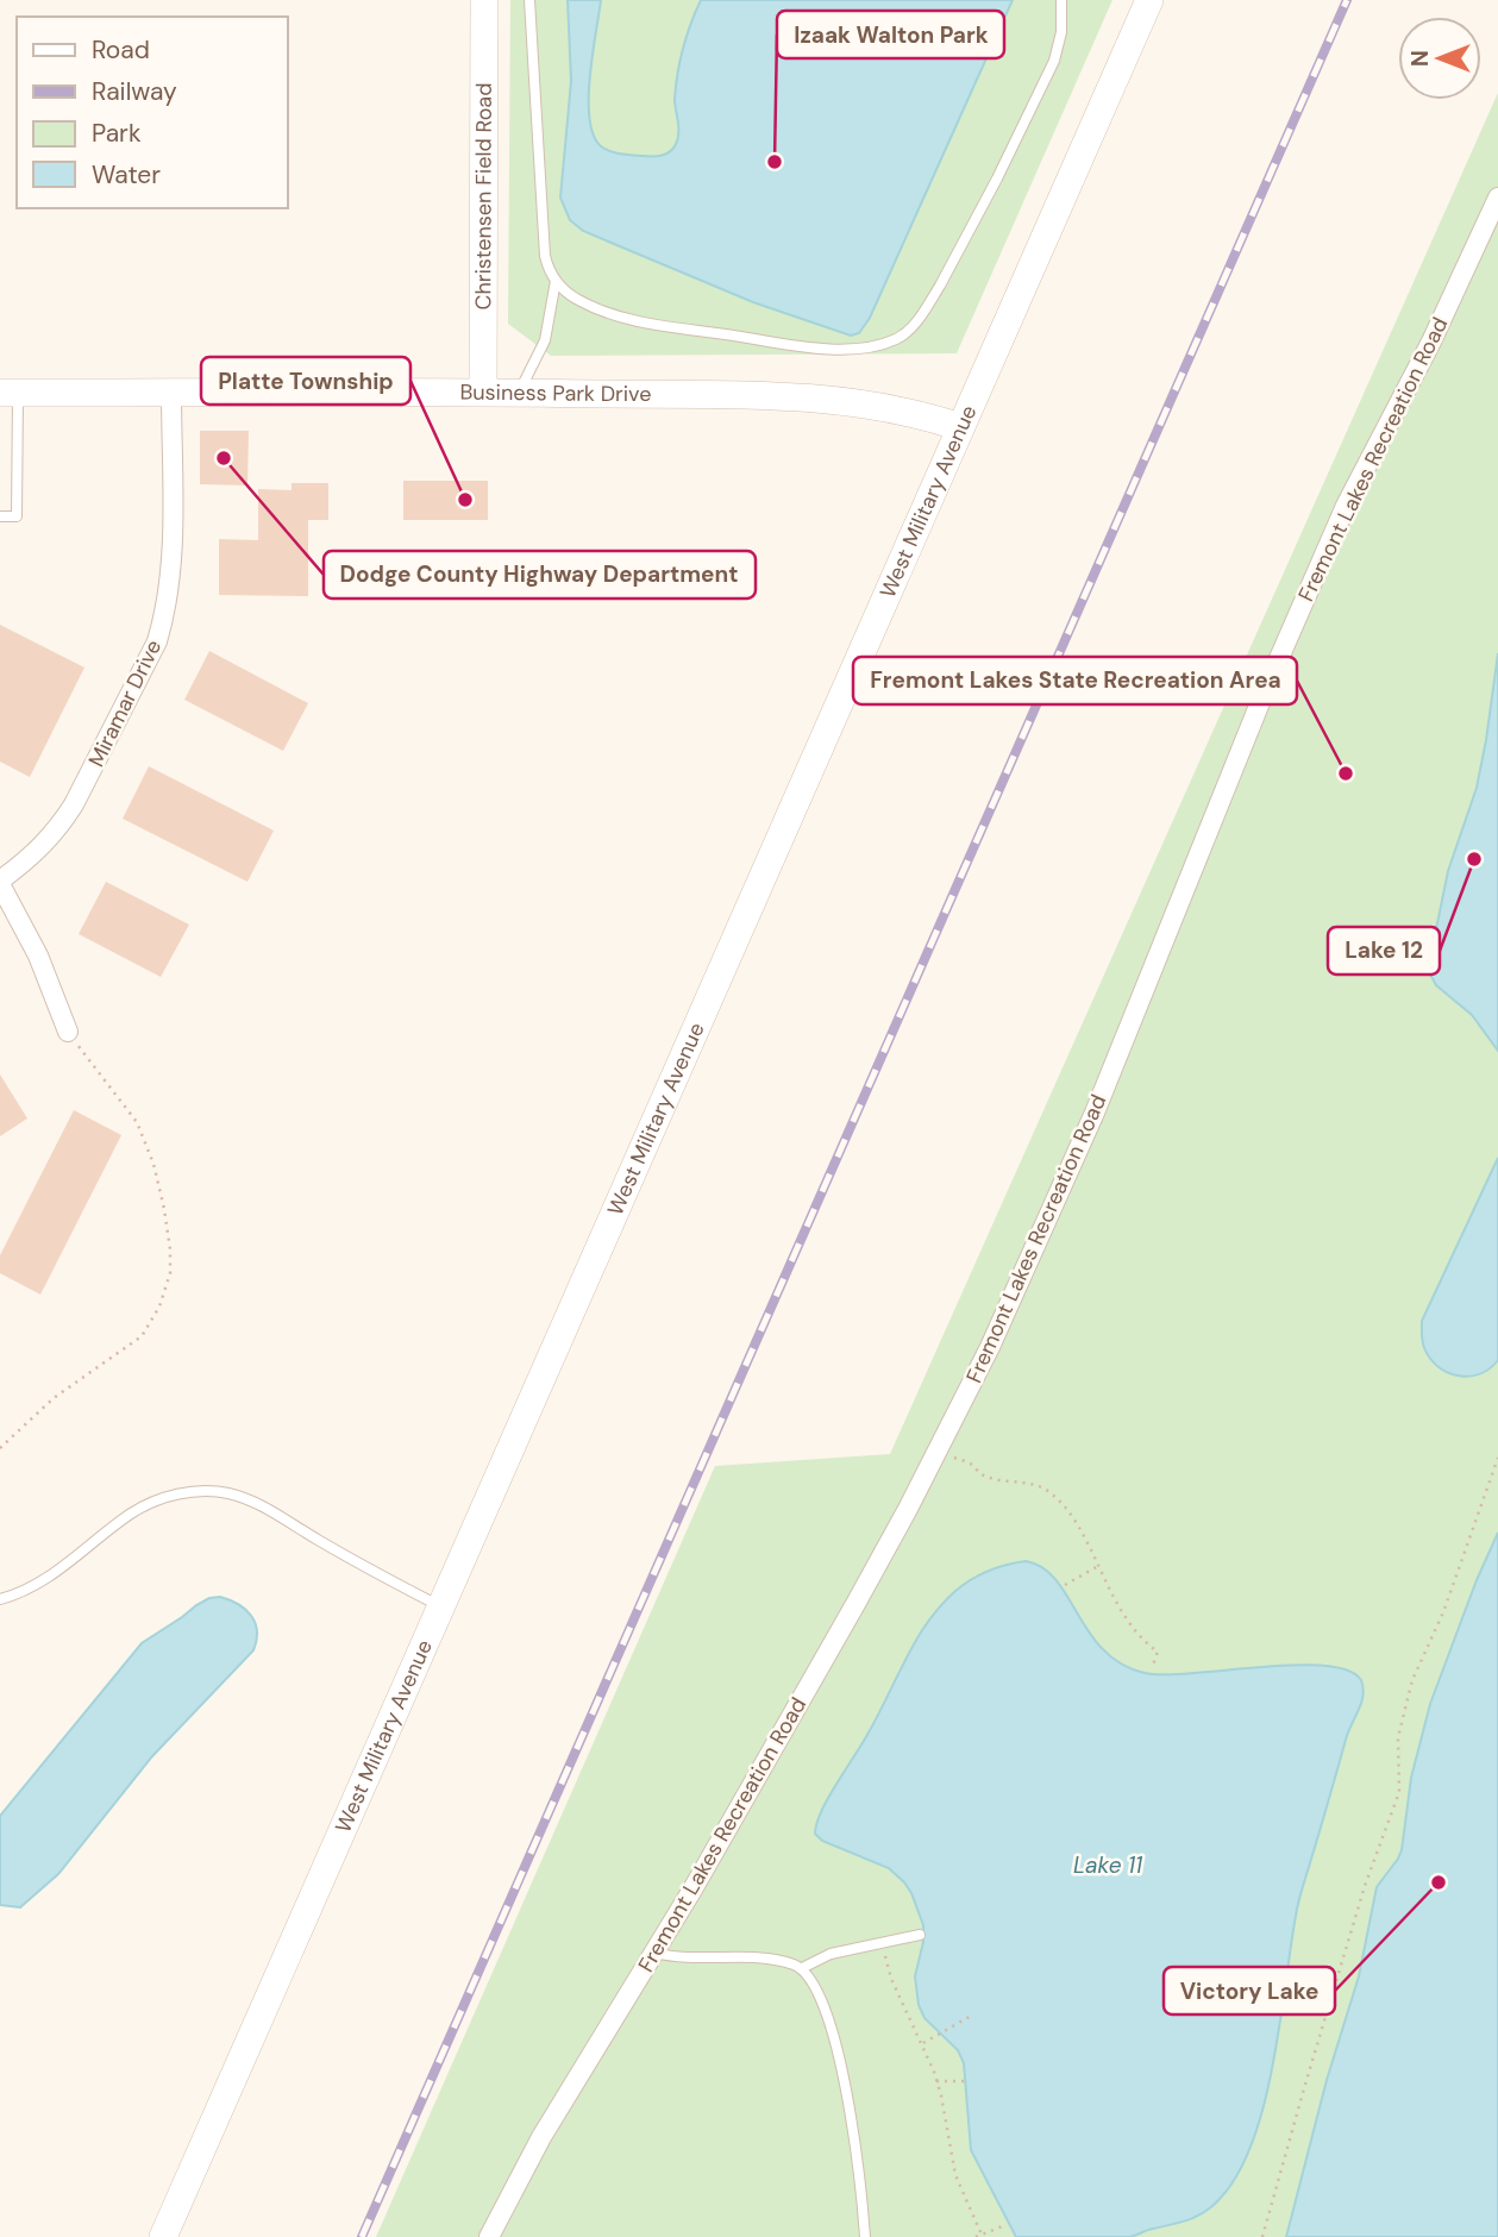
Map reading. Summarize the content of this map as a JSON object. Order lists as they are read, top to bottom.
{
  "streets": {
    "street": [
      "Christensen Field Road",
      "Business Park Drive",
      "Fremont Lakes Recreation Road",
      "West Military Avenue",
      "Miramar Drive"
    ]
  },
  "crossings": [
    ["Christensen Field Road", "Business Park Drive"],
    ["Business Park Drive", "West Military Avenue"],
    ["Business Park Drive", "Miramar Drive"]
  ],
  "water": ["Lake 11"],
  "places": [
    "Izaak Walton Park",
    "Dodge County Highway Department",
    "Platte Township",
    "Fremont Lakes State Recreation Area",
    "Lake 12",
    "Victory Lake"
  ],
  "legend": [
    "Road",
    "Railway",
    "Park",
    "Water"
  ],
  "north": "left"
}
